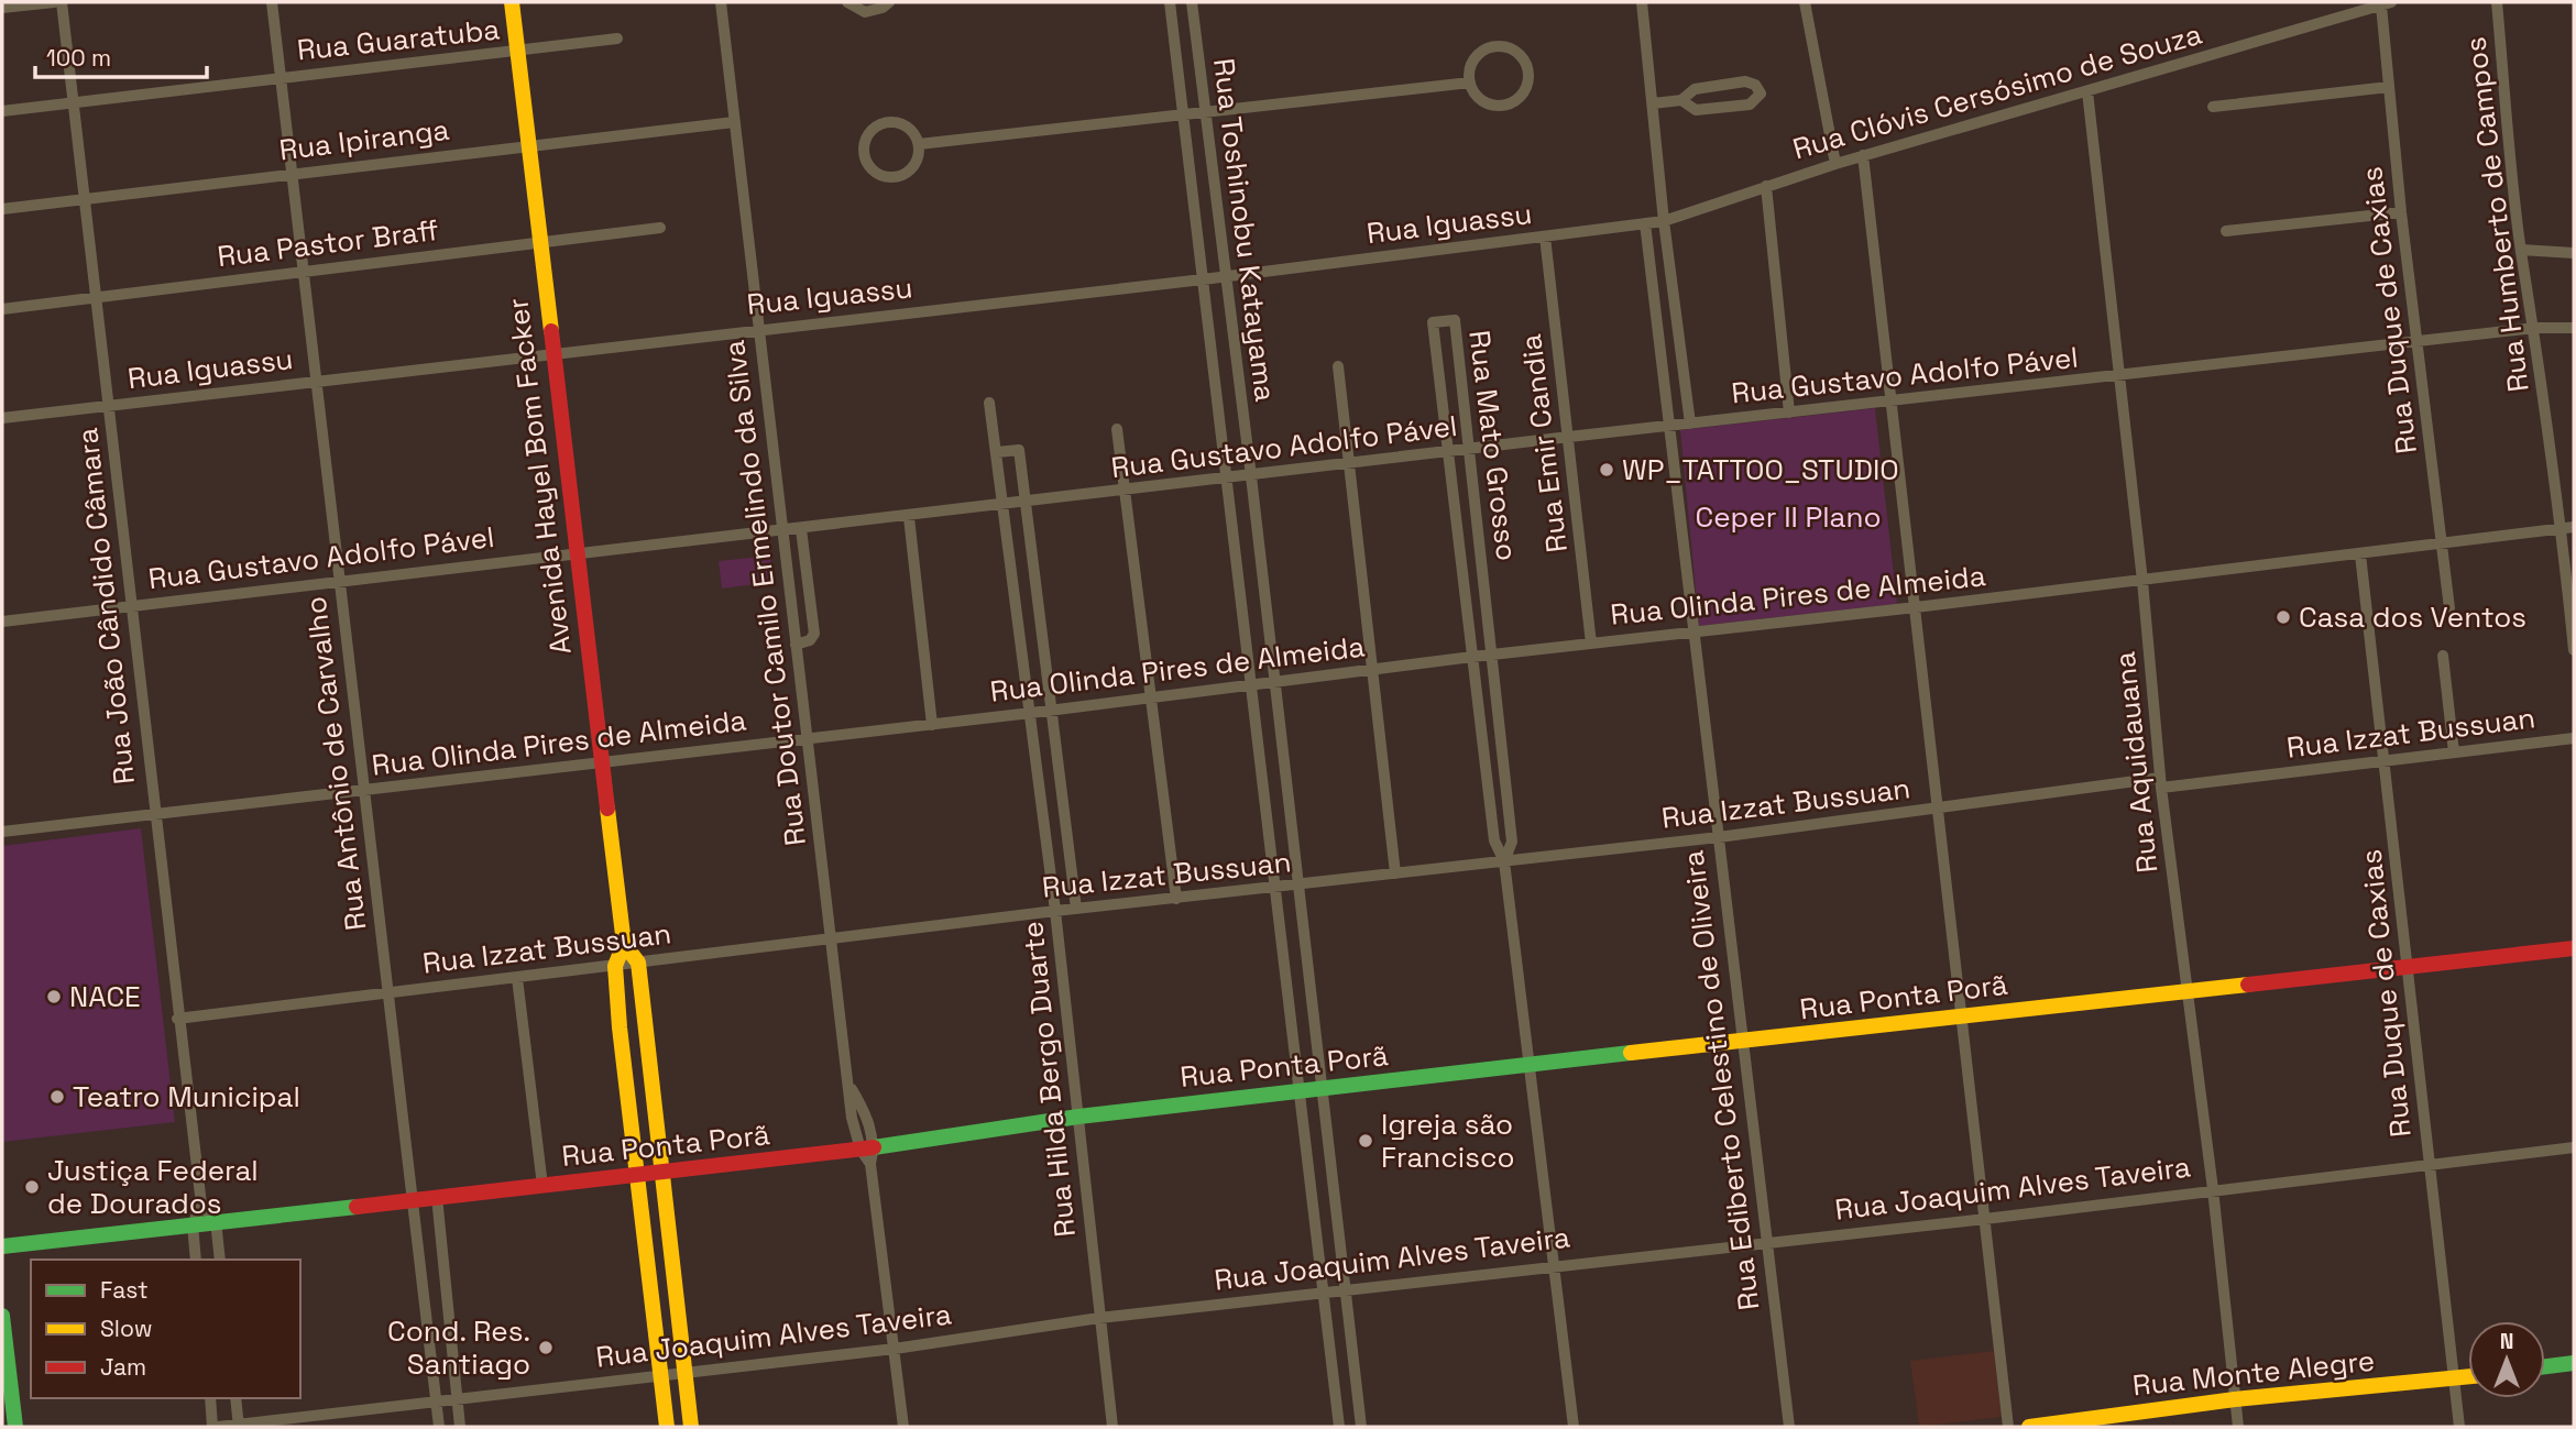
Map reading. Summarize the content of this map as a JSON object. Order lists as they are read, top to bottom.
{
  "streets": {
    "street": [
      "Rua Guaratuba",
      "Rua Clóvis Cersósimo de Souza",
      "Rua Ipiranga",
      "Rua Humberto de Campos",
      "Rua Iguassu",
      "Rua Toshinobu Katayama",
      "Rua Pastor Braff",
      "Rua Duque de Caxias",
      "Rua Gustavo Adolfo Pável",
      "Rua Emir Candia",
      "Rua Mato Grosso",
      "Avenida Hayel Bom Facker",
      "Rua Doutor Camilo Ermelindo da Silva",
      "Rua Olinda Pires de Almeida",
      "Rua João Cândido Câmara",
      "Rua Izzat Bussuan",
      "Rua Aquidauana",
      "Rua Antônio de Carvalho",
      "Rua Ponta Porã",
      "Rua Hilda Bergo Duarte",
      "Rua Ediberto Celestino de Oliveira",
      "Rua Joaquim Alves Taveira",
      "Rua Monte Alegre"
    ]
  },
  "crossings": [
    ["Rua Guaratuba", "Avenida Hayel Bom Facker"],
    ["Rua Guaratuba", "Rua João Cândido Câmara"],
    ["Rua Guaratuba", "Rua Antônio de Carvalho"],
    ["Rua Clóvis Cersósimo de Souza", "Rua Iguassu"],
    ["Rua Clóvis Cersósimo de Souza", "Rua Duque de Caxias"],
    ["Rua Clóvis Cersósimo de Souza", "Rua Aquidauana"],
    ["Rua Ipiranga", "Avenida Hayel Bom Facker"],
    ["Rua Ipiranga", "Rua Doutor Camilo Ermelindo da Silva"],
    ["Rua Ipiranga", "Rua João Cândido Câmara"],
    ["Rua Ipiranga", "Rua Antônio de Carvalho"],
    ["Rua Humberto de Campos", "Rua Gustavo Adolfo Pável"],
    ["Rua Humberto de Campos", "Rua Olinda Pires de Almeida"],
    ["Rua Iguassu", "Rua Toshinobu Katayama"],
    ["Rua Iguassu", "Rua Emir Candia"],
    ["Rua Iguassu", "Avenida Hayel Bom Facker"],
    ["Rua Iguassu", "Rua Doutor Camilo Ermelindo da Silva"],
    ["Rua Iguassu", "Rua João Cândido Câmara"],
    ["Rua Iguassu", "Rua Antônio de Carvalho"],
    ["Rua Iguassu", "Rua Ediberto Celestino de Oliveira"],
    ["Rua Toshinobu Katayama", "Rua Gustavo Adolfo Pável"],
    ["Rua Toshinobu Katayama", "Rua Olinda Pires de Almeida"],
    ["Rua Toshinobu Katayama", "Rua Izzat Bussuan"],
    ["Rua Toshinobu Katayama", "Rua Ponta Porã"],
    ["Rua Toshinobu Katayama", "Rua Joaquim Alves Taveira"],
    ["Rua Pastor Braff", "Avenida Hayel Bom Facker"],
    ["Rua Pastor Braff", "Rua João Cândido Câmara"],
    ["Rua Pastor Braff", "Rua Antônio de Carvalho"],
    ["Rua Duque de Caxias", "Rua Gustavo Adolfo Pável"],
    ["Rua Duque de Caxias", "Rua Olinda Pires de Almeida"],
    ["Rua Duque de Caxias", "Rua Izzat Bussuan"],
    ["Rua Duque de Caxias", "Rua Ponta Porã"],
    ["Rua Duque de Caxias", "Rua Joaquim Alves Taveira"],
    ["Rua Duque de Caxias", "Rua Monte Alegre"],
    ["Rua Gustavo Adolfo Pável", "Rua Emir Candia"],
    ["Rua Gustavo Adolfo Pável", "Rua Mato Grosso"],
    ["Rua Gustavo Adolfo Pável", "Avenida Hayel Bom Facker"],
    ["Rua Gustavo Adolfo Pável", "Rua Doutor Camilo Ermelindo da Silva"],
    ["Rua Gustavo Adolfo Pável", "Rua João Cândido Câmara"],
    ["Rua Gustavo Adolfo Pável", "Rua Aquidauana"],
    ["Rua Gustavo Adolfo Pável", "Rua Antônio de Carvalho"],
    ["Rua Gustavo Adolfo Pável", "Rua Hilda Bergo Duarte"],
    ["Rua Gustavo Adolfo Pável", "Rua Ediberto Celestino de Oliveira"],
    ["Rua Emir Candia", "Rua Olinda Pires de Almeida"],
    ["Rua Mato Grosso", "Rua Olinda Pires de Almeida"],
    ["Rua Mato Grosso", "Rua Izzat Bussuan"],
    ["Rua Mato Grosso", "Rua Ponta Porã"],
    ["Rua Mato Grosso", "Rua Joaquim Alves Taveira"],
    ["Avenida Hayel Bom Facker", "Rua Olinda Pires de Almeida"],
    ["Avenida Hayel Bom Facker", "Rua Izzat Bussuan"],
    ["Rua Doutor Camilo Ermelindo da Silva", "Rua Olinda Pires de Almeida"],
    ["Rua Doutor Camilo Ermelindo da Silva", "Rua Izzat Bussuan"],
    ["Rua Doutor Camilo Ermelindo da Silva", "Rua Ponta Porã"],
    ["Rua Doutor Camilo Ermelindo da Silva", "Rua Joaquim Alves Taveira"],
    ["Rua Olinda Pires de Almeida", "Rua João Cândido Câmara"],
    ["Rua Olinda Pires de Almeida", "Rua Aquidauana"],
    ["Rua Olinda Pires de Almeida", "Rua Antônio de Carvalho"],
    ["Rua Olinda Pires de Almeida", "Rua Hilda Bergo Duarte"],
    ["Rua Olinda Pires de Almeida", "Rua Ediberto Celestino de Oliveira"],
    ["Rua João Cândido Câmara", "Rua Izzat Bussuan"],
    ["Rua Izzat Bussuan", "Rua Aquidauana"],
    ["Rua Izzat Bussuan", "Rua Antônio de Carvalho"],
    ["Rua Izzat Bussuan", "Rua Hilda Bergo Duarte"],
    ["Rua Izzat Bussuan", "Rua Ediberto Celestino de Oliveira"],
    ["Rua Aquidauana", "Rua Ponta Porã"],
    ["Rua Aquidauana", "Rua Joaquim Alves Taveira"],
    ["Rua Aquidauana", "Rua Monte Alegre"],
    ["Rua Antônio de Carvalho", "Rua Ponta Porã"],
    ["Rua Antônio de Carvalho", "Rua Joaquim Alves Taveira"],
    ["Rua Ponta Porã", "Rua Hilda Bergo Duarte"],
    ["Rua Ponta Porã", "Rua Ediberto Celestino de Oliveira"],
    ["Rua Hilda Bergo Duarte", "Rua Joaquim Alves Taveira"],
    ["Rua Ediberto Celestino de Oliveira", "Rua Joaquim Alves Taveira"]
  ],
  "parks": ["Ceper II Plano"],
  "places": [
    "WP_TATTOO_STUDIO",
    "Casa dos Ventos",
    "NACE",
    "Teatro Municipal",
    "Igreja são Francisco",
    "Justiça Federal de Dourados",
    "Cond. Res. Santiago"
  ],
  "legend": ["Fast", "Slow", "Jam"],
  "scale_bar": "100 m",
  "north": "top"
}
